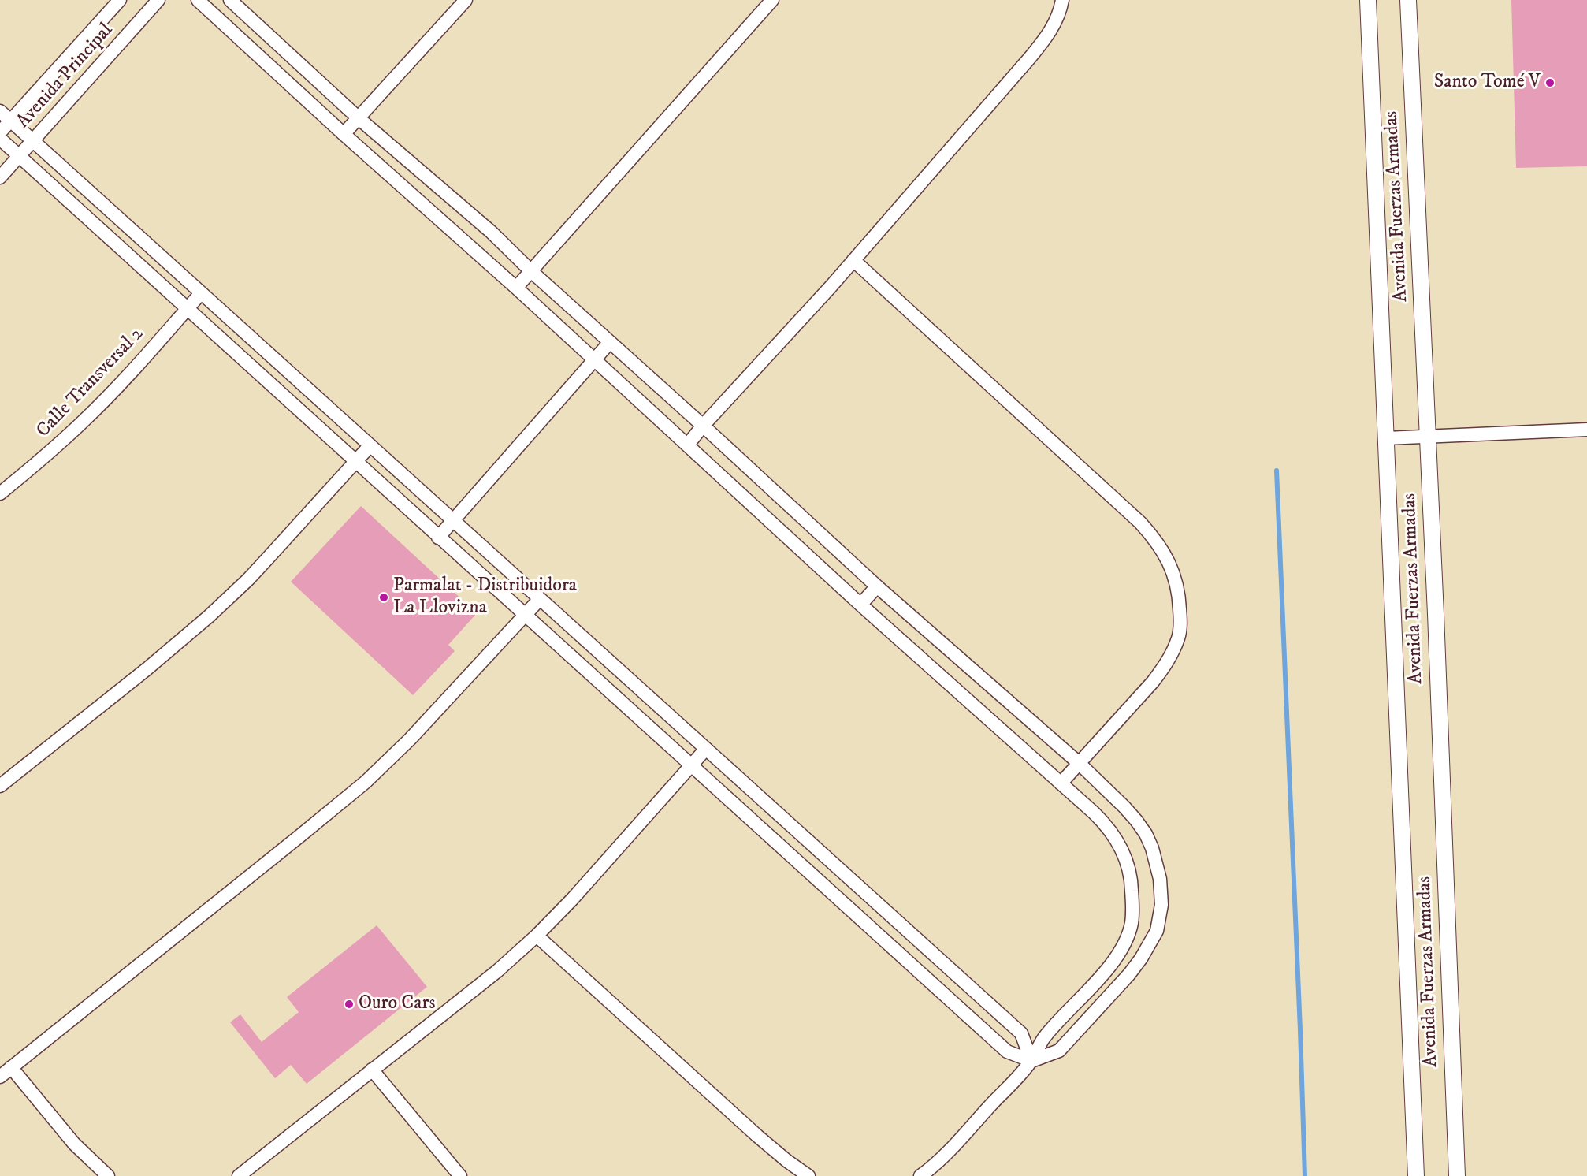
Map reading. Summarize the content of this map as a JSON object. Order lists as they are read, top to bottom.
{
  "streets": {
    "street": ["Avenida Principal", "Avenida Fuerzas Armadas", "Calle Transversal 2"]
  },
  "places": ["Santo Tomé V", "Parmalat - Distribuidora La Llovizna", "Ouro Cars"]
}
